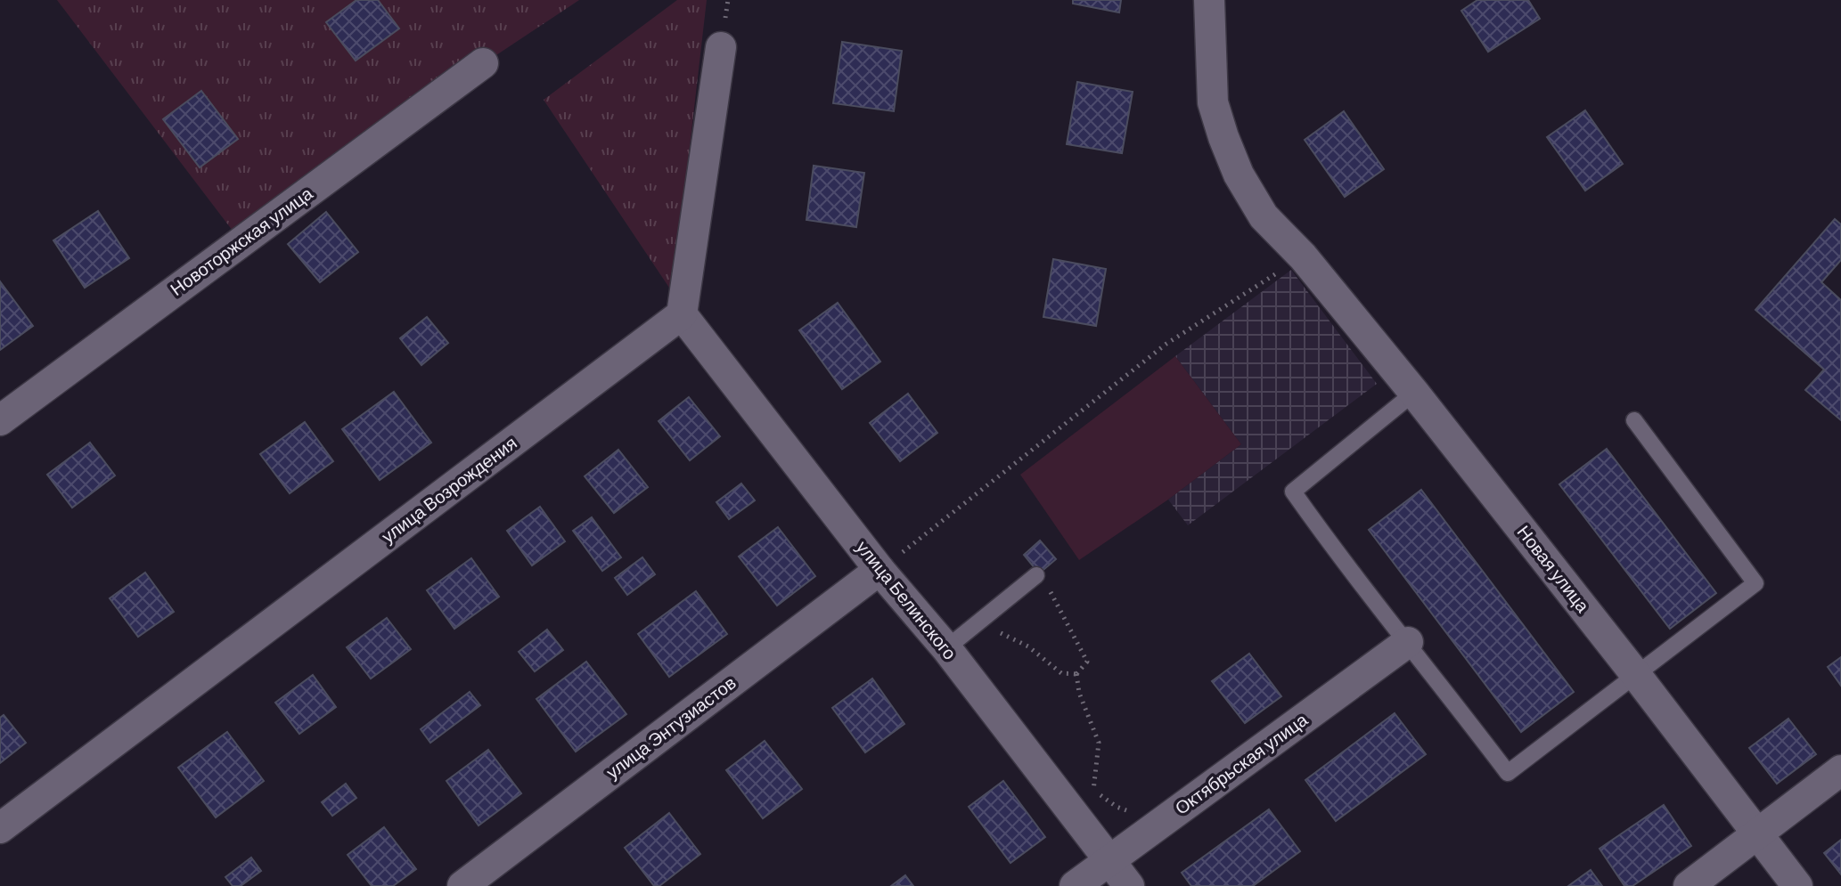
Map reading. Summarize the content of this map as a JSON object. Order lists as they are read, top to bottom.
{
  "streets": {
    "street": [
      "Новоторжская улица",
      "улица Возрождения",
      "Новая улица",
      "улица Белинского",
      "улица Энтузиастов",
      "Октябрьская улица"
    ]
  },
  "crossings": [
    ["улица Возрождения", "улица Белинского"],
    ["улица Белинского", "улица Энтузиастов"],
    ["улица Белинского", "Октябрьская улица"]
  ]
}
